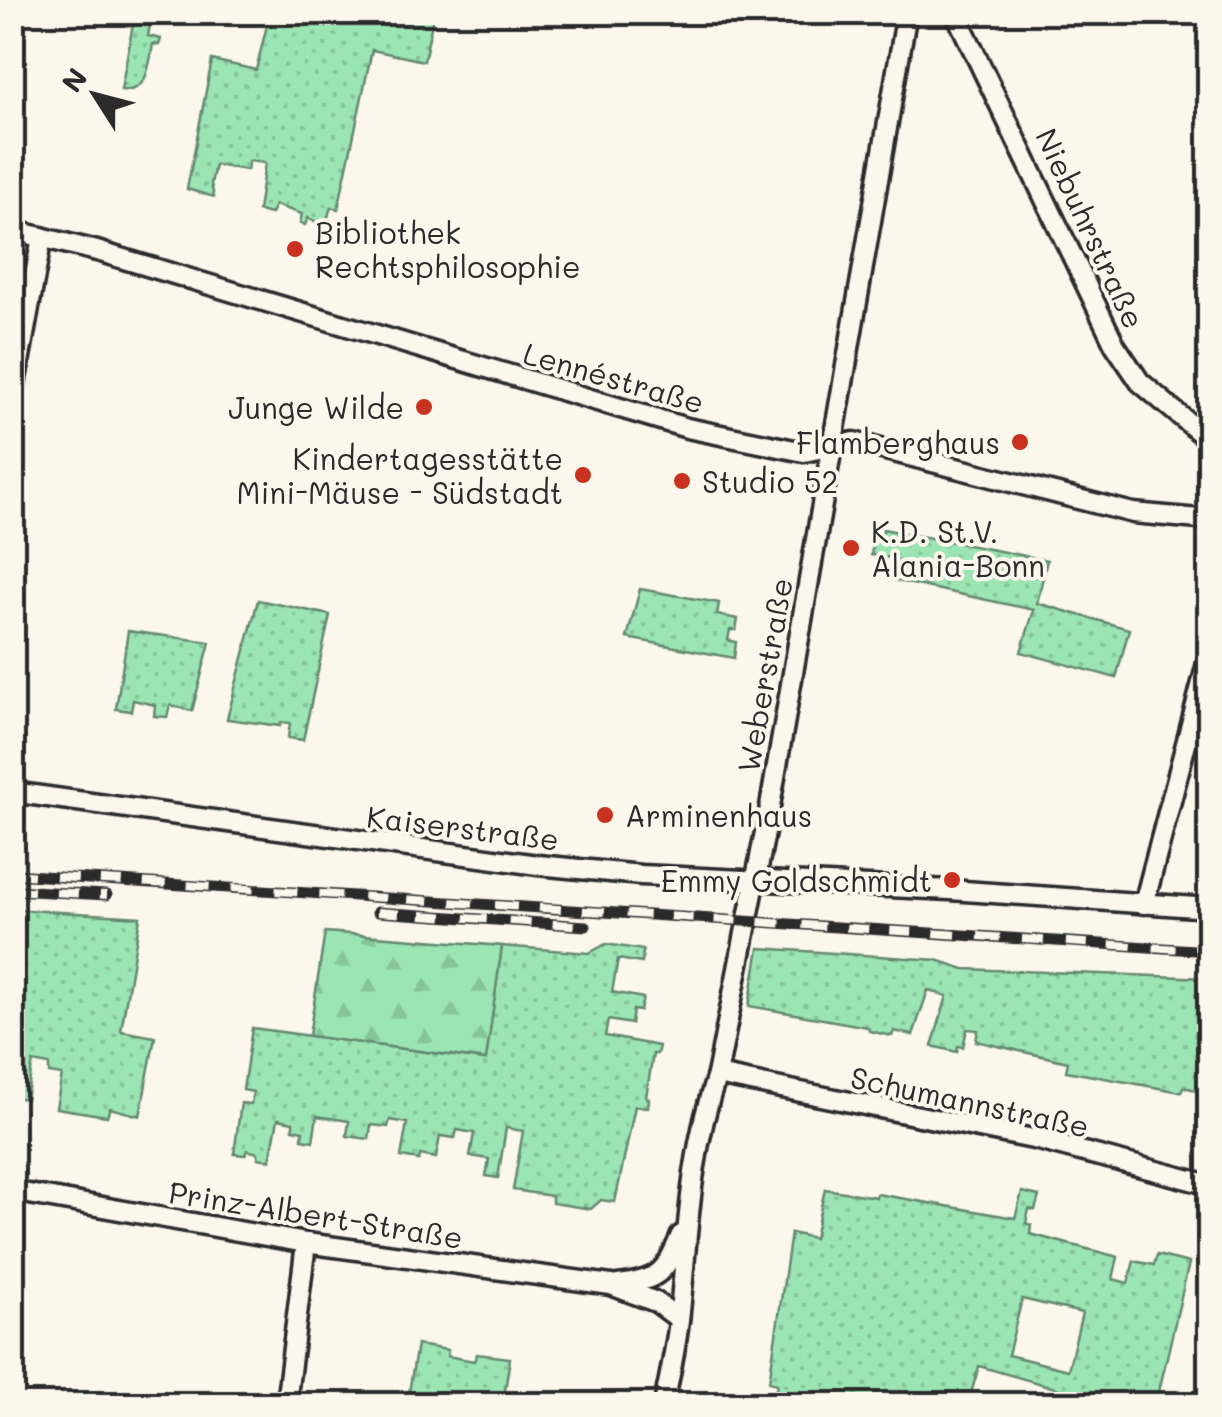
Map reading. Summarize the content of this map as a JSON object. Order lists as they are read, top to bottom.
{
  "streets": {
    "street": [
      "Niebuhrstraße",
      "Lennéstraße",
      "Weberstraße",
      "Kaiserstraße",
      "Schumannstraße",
      "Prinz-Albert-Straße"
    ]
  },
  "crossings": [
    ["Lennéstraße", "Weberstraße"],
    ["Weberstraße", "Kaiserstraße"],
    ["Weberstraße", "Schumannstraße"],
    ["Weberstraße", "Prinz-Albert-Straße"]
  ],
  "places": [
    "Bibliothek Rechtsphilosophie",
    "Junge Wilde",
    "Flamberghaus",
    "Kindertagesstätte Mini-Mäuse - Südstadt",
    "Studio 52",
    "K.D. St.V. Alania-Bonn",
    "Arminenhaus",
    "Emmy Goldschmidt"
  ],
  "north": "top left"
}
